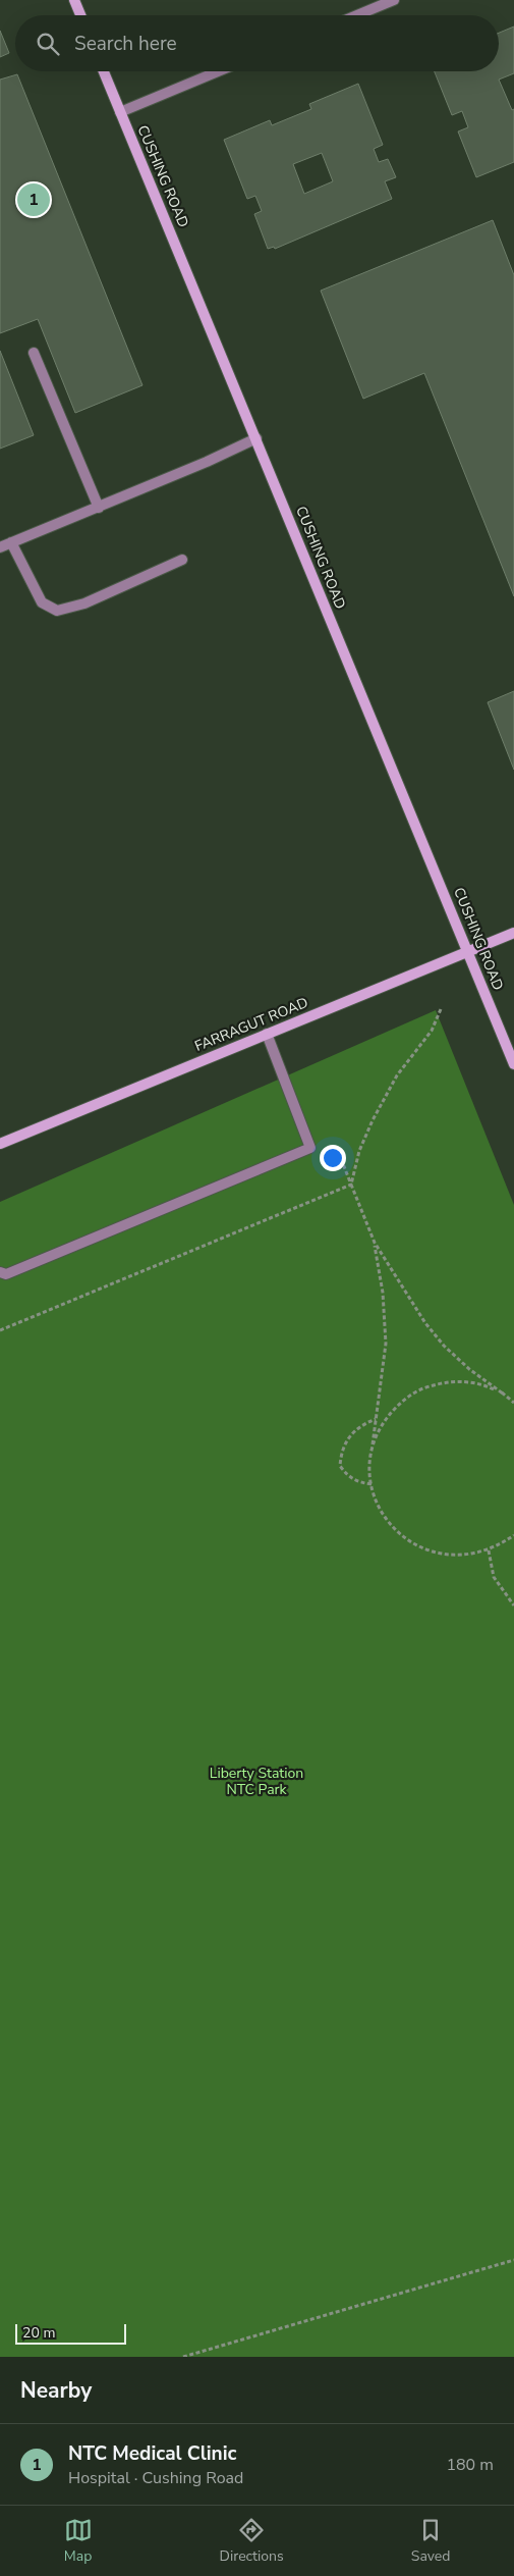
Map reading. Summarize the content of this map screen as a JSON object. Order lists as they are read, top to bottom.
{
  "streets": {
    "street": ["CUSHING ROAD", "FARRAGUT ROAD"]
  },
  "crossings": [
    ["CUSHING ROAD", "FARRAGUT ROAD"]
  ],
  "parks": ["Liberty Station NTC Park"],
  "scale_bar": "20 m",
  "page": {
    "search": "Search here",
    "pins": "1",
    "scale": "20 m",
    "heading": "Nearby",
    "list": [
      {
        "mark": "1",
        "name": "NTC Medical Clinic",
        "note": "Hospital · Cushing Road",
        "value": "180 m"
      }
    ],
    "nav": ["Map", "Directions", "Saved"]
  }
}
